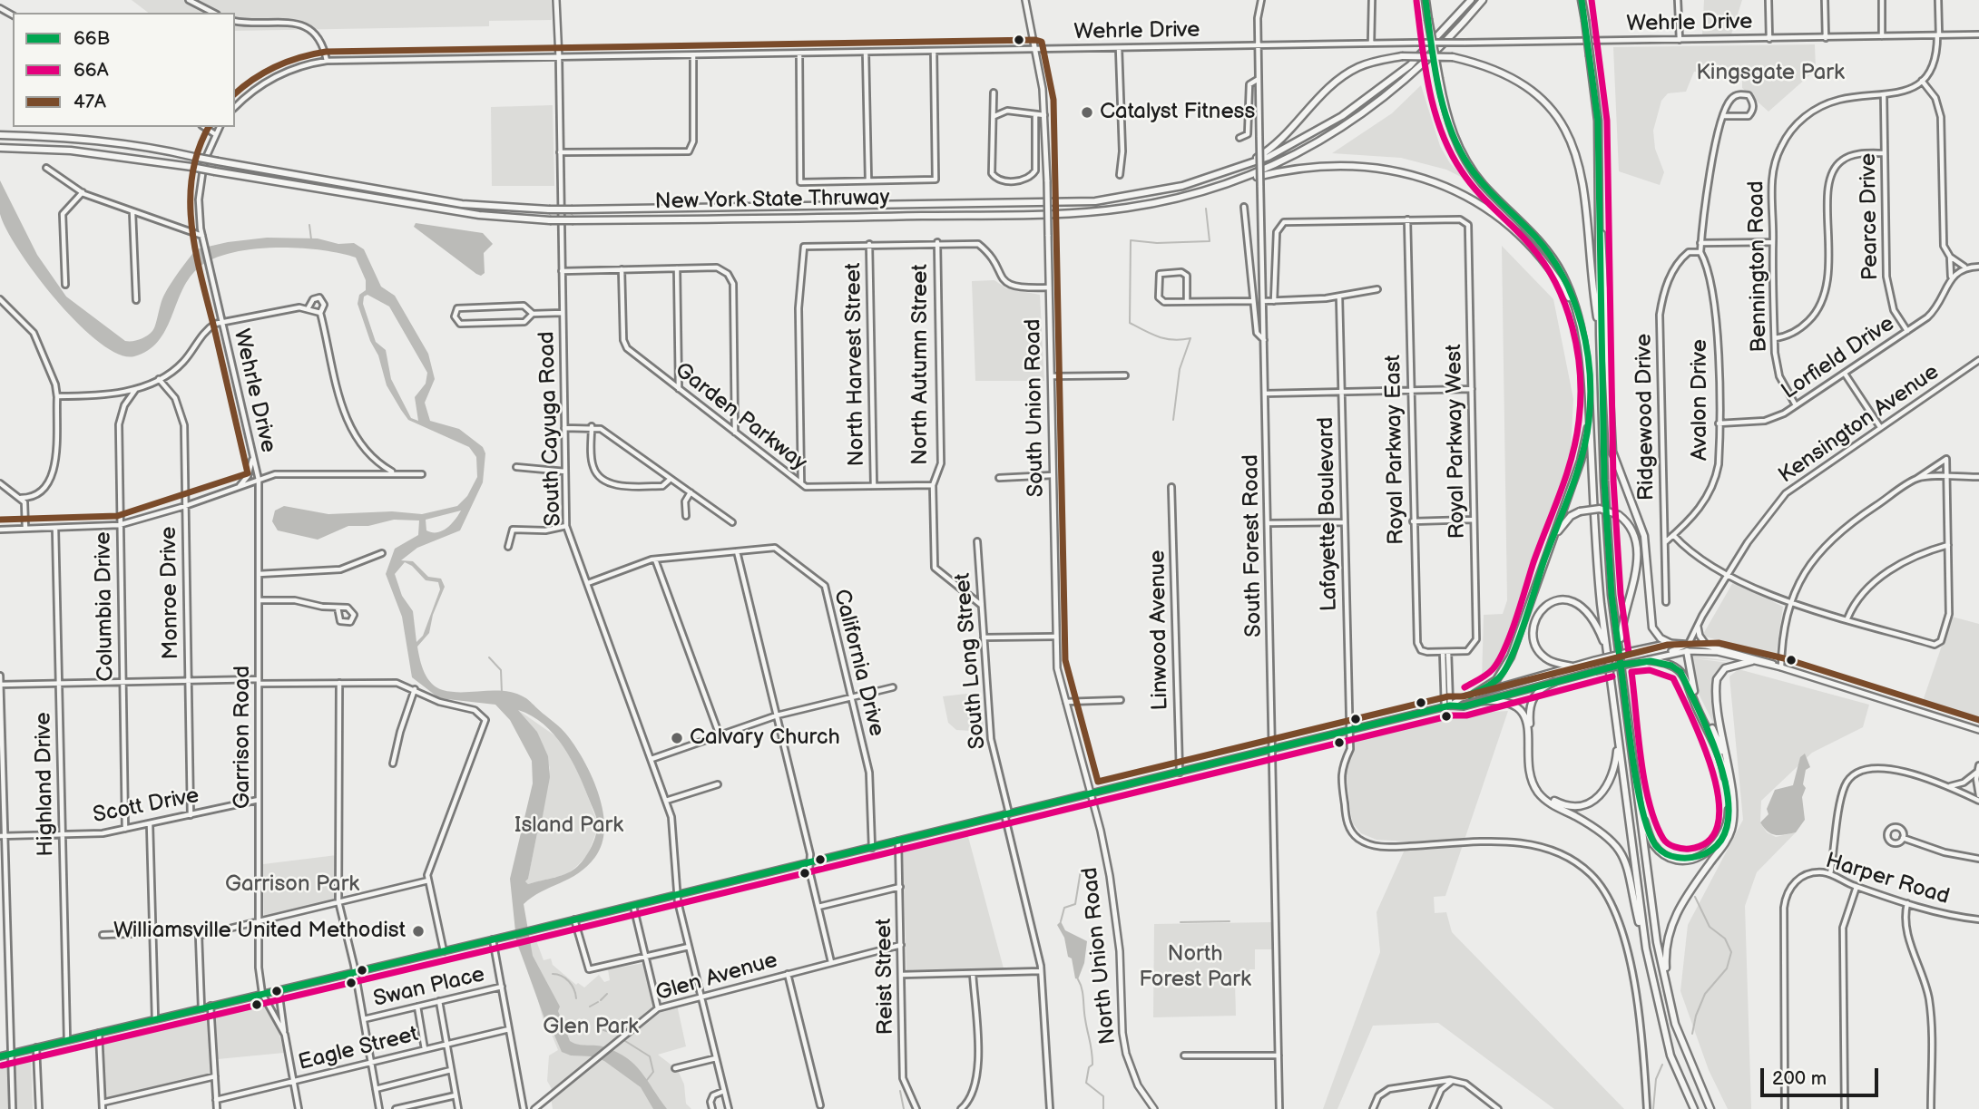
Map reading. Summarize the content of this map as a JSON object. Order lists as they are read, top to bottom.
{
  "streets": {
    "highway": ["New York State Thruway"],
    "main road": ["South Union Road", "North Union Road"],
    "street": [
      "Wehrle Drive",
      "Pearce Drive",
      "Bennington Road",
      "Lorfield Drive",
      "North Harvest Street",
      "North Autumn Street",
      "Avalon Drive",
      "Garden Parkway",
      "Ridgewood Drive",
      "Kensington Avenue",
      "South Cayuga Road",
      "Royal Parkway West",
      "Royal Parkway East",
      "Lafayette Boulevard",
      "South Forest Road",
      "Monroe Drive",
      "Columbia Drive",
      "Linwood Avenue",
      "South Long Street",
      "California Drive",
      "Garrison Road",
      "Highland Drive",
      "Scott Drive",
      "Harper Road",
      "Reist Street",
      "Glen Avenue",
      "Swan Place",
      "Eagle Street"
    ]
  },
  "crossings": [
    ["Wehrle Drive", "South Union Road"],
    ["Wehrle Drive", "South Cayuga Road"],
    ["Wehrle Drive", "South Forest Road"],
    ["Wehrle Drive", "Monroe Drive"],
    ["Wehrle Drive", "Columbia Drive"],
    ["Wehrle Drive", "Garrison Road"],
    ["Wehrle Drive", "Highland Drive"],
    ["Pearce Drive", "Bennington Road"],
    ["Pearce Drive", "Lorfield Drive"],
    ["Bennington Road", "Lorfield Drive"],
    ["Lorfield Drive", "Avalon Drive"],
    ["North Harvest Street", "Garden Parkway"],
    ["North Autumn Street", "Garden Parkway"],
    ["Avalon Drive", "Ridgewood Drive"],
    ["South Union Road", "North Union Road"],
    ["South Cayuga Road", "California Drive"],
    ["South Cayuga Road", "Glen Avenue"],
    ["Royal Parkway West", "Royal Parkway East"],
    ["Monroe Drive", "Scott Drive"],
    ["Columbia Drive", "Scott Drive"],
    ["Garrison Road", "Scott Drive"],
    ["Highland Drive", "Scott Drive"],
    ["Reist Street", "Glen Avenue"]
  ],
  "parks": [
    "Kingsgate Park",
    "Island Park",
    "Garrison Park",
    "North Forest Park",
    "Glen Park"
  ],
  "places": ["Catalyst Fitness", "Calvary Church", "Williamsville United Methodist"],
  "lines": ["transit line 66B", "transit line 66A", "transit line 47A"],
  "legend": ["66B", "66A", "47A"],
  "scale_bar": "200 m"
}
